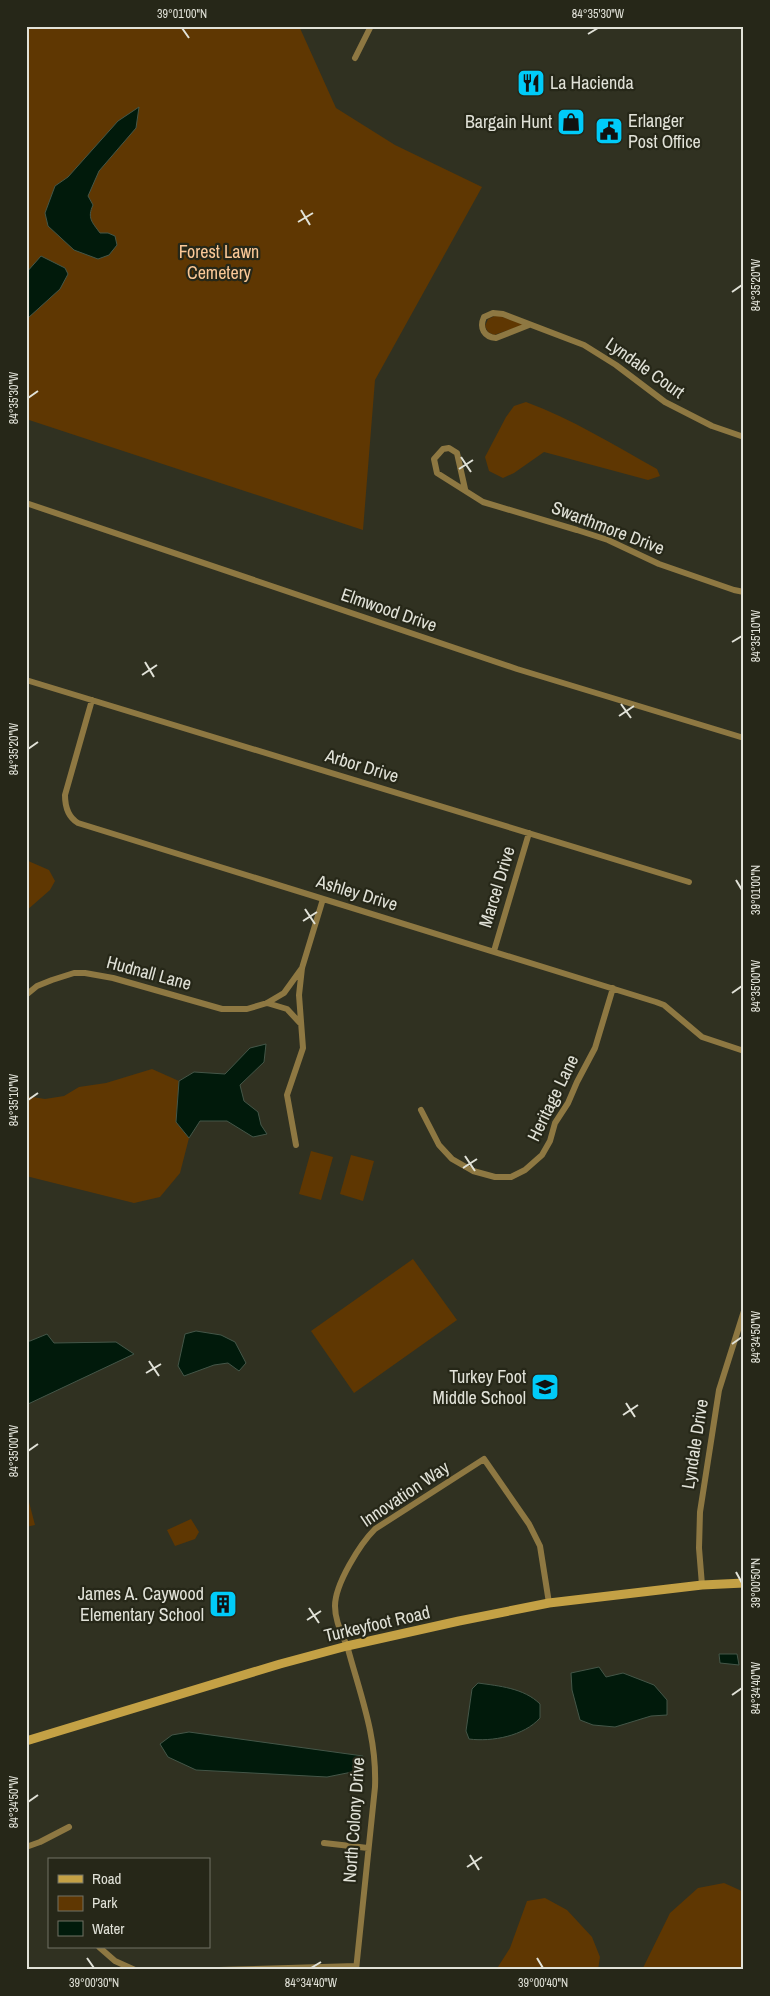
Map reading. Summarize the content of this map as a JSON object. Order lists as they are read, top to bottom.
{
  "streets": {
    "main road": ["Turkeyfoot Road"],
    "street": [
      "Lyndale Court",
      "Swarthmore Drive",
      "Elmwood Drive",
      "Arbor Drive",
      "Marcel Drive",
      "Ashley Drive",
      "Hudnall Lane",
      "Heritage Lane",
      "Lyndale Drive",
      "Innovation Way",
      "North Colony Drive"
    ]
  },
  "crossings": [
    ["Arbor Drive", "Marcel Drive"],
    ["Arbor Drive", "Ashley Drive"],
    ["Marcel Drive", "Ashley Drive"],
    ["Ashley Drive", "Hudnall Lane"],
    ["Ashley Drive", "Heritage Lane"],
    ["Lyndale Drive", "Turkeyfoot Road"],
    ["Innovation Way", "Turkeyfoot Road"],
    ["Innovation Way", "North Colony Drive"],
    ["Turkeyfoot Road", "North Colony Drive"]
  ],
  "parks": ["Forest Lawn Cemetery"],
  "places": {
    "restaurant": ["La Hacienda"],
    "shop": ["Bargain Hunt"],
    "public building": ["Erlanger Post Office"],
    "school or university": ["Turkey Foot Middle School"],
    "building": ["James A. Caywood Elementary School"]
  },
  "legend": ["Road", "Park", "Water"],
  "coordinates": [
    "39°01'00\"N",
    "84°35'30\"W",
    "84°35'20\"W",
    "84°35'10\"W",
    "84°35'00\"W",
    "84°34'50\"W",
    "39°00'50\"N",
    "84°34'40\"W",
    "39°00'30\"N",
    "39°00'40\"N"
  ]
}
